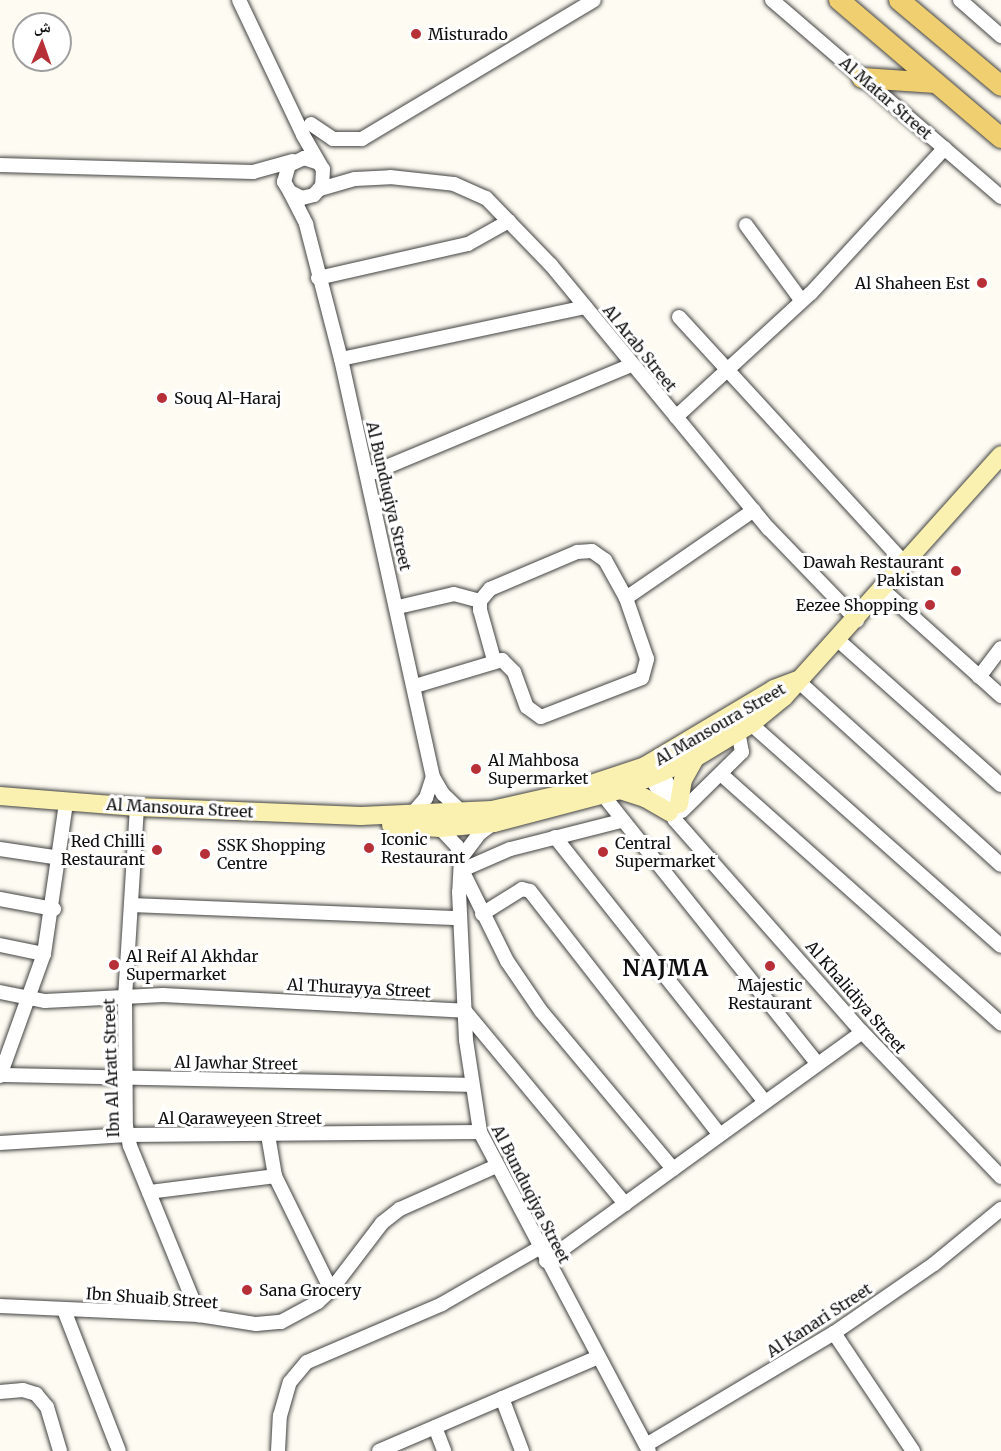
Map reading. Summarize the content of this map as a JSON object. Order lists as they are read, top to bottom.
{
  "streets": {
    "main road": ["Al Mansoura Street"],
    "street": [
      "Al Matar Street",
      "Al Arab Street",
      "Al Bunduqiya Street",
      "Al Thurayya Street",
      "Al Khalidiya Street",
      "Al Jawhar Street",
      "Ibn Al Aratt Street",
      "Al Qaraweyeen Street",
      "Ibn Shuaib Street",
      "Al Kanari Street"
    ]
  },
  "crossings": [
    ["Al Arab Street", "Al Bunduqiya Street"],
    ["Al Arab Street", "Al Mansoura Street"],
    ["Al Bunduqiya Street", "Al Mansoura Street"],
    ["Al Bunduqiya Street", "Al Thurayya Street"],
    ["Al Bunduqiya Street", "Al Jawhar Street"],
    ["Al Bunduqiya Street", "Al Qaraweyeen Street"],
    ["Al Bunduqiya Street", "Ibn Shuaib Street"],
    ["Al Bunduqiya Street", "Al Kanari Street"],
    ["Al Mansoura Street", "Al Khalidiya Street"],
    ["Al Mansoura Street", "Ibn Al Aratt Street"],
    ["Al Thurayya Street", "Ibn Al Aratt Street"],
    ["Al Jawhar Street", "Ibn Al Aratt Street"],
    ["Ibn Al Aratt Street", "Al Qaraweyeen Street"],
    ["Ibn Al Aratt Street", "Ibn Shuaib Street"]
  ],
  "districts": ["NAJMA"],
  "places": [
    "Misturado",
    "Al Shaheen Est",
    "Souq Al-Haraj",
    "Dawah Restaurant Pakistan",
    "Eezee Shopping",
    "Al Mahbosa Supermarket",
    "Iconic Restaurant",
    "Red Chilli Restaurant",
    "Central Supermarket",
    "SSK Shopping Centre",
    "Al Reif Al Akhdar Supermarket",
    "Majestic Restaurant",
    "Sana Grocery"
  ],
  "north": "top"
}
